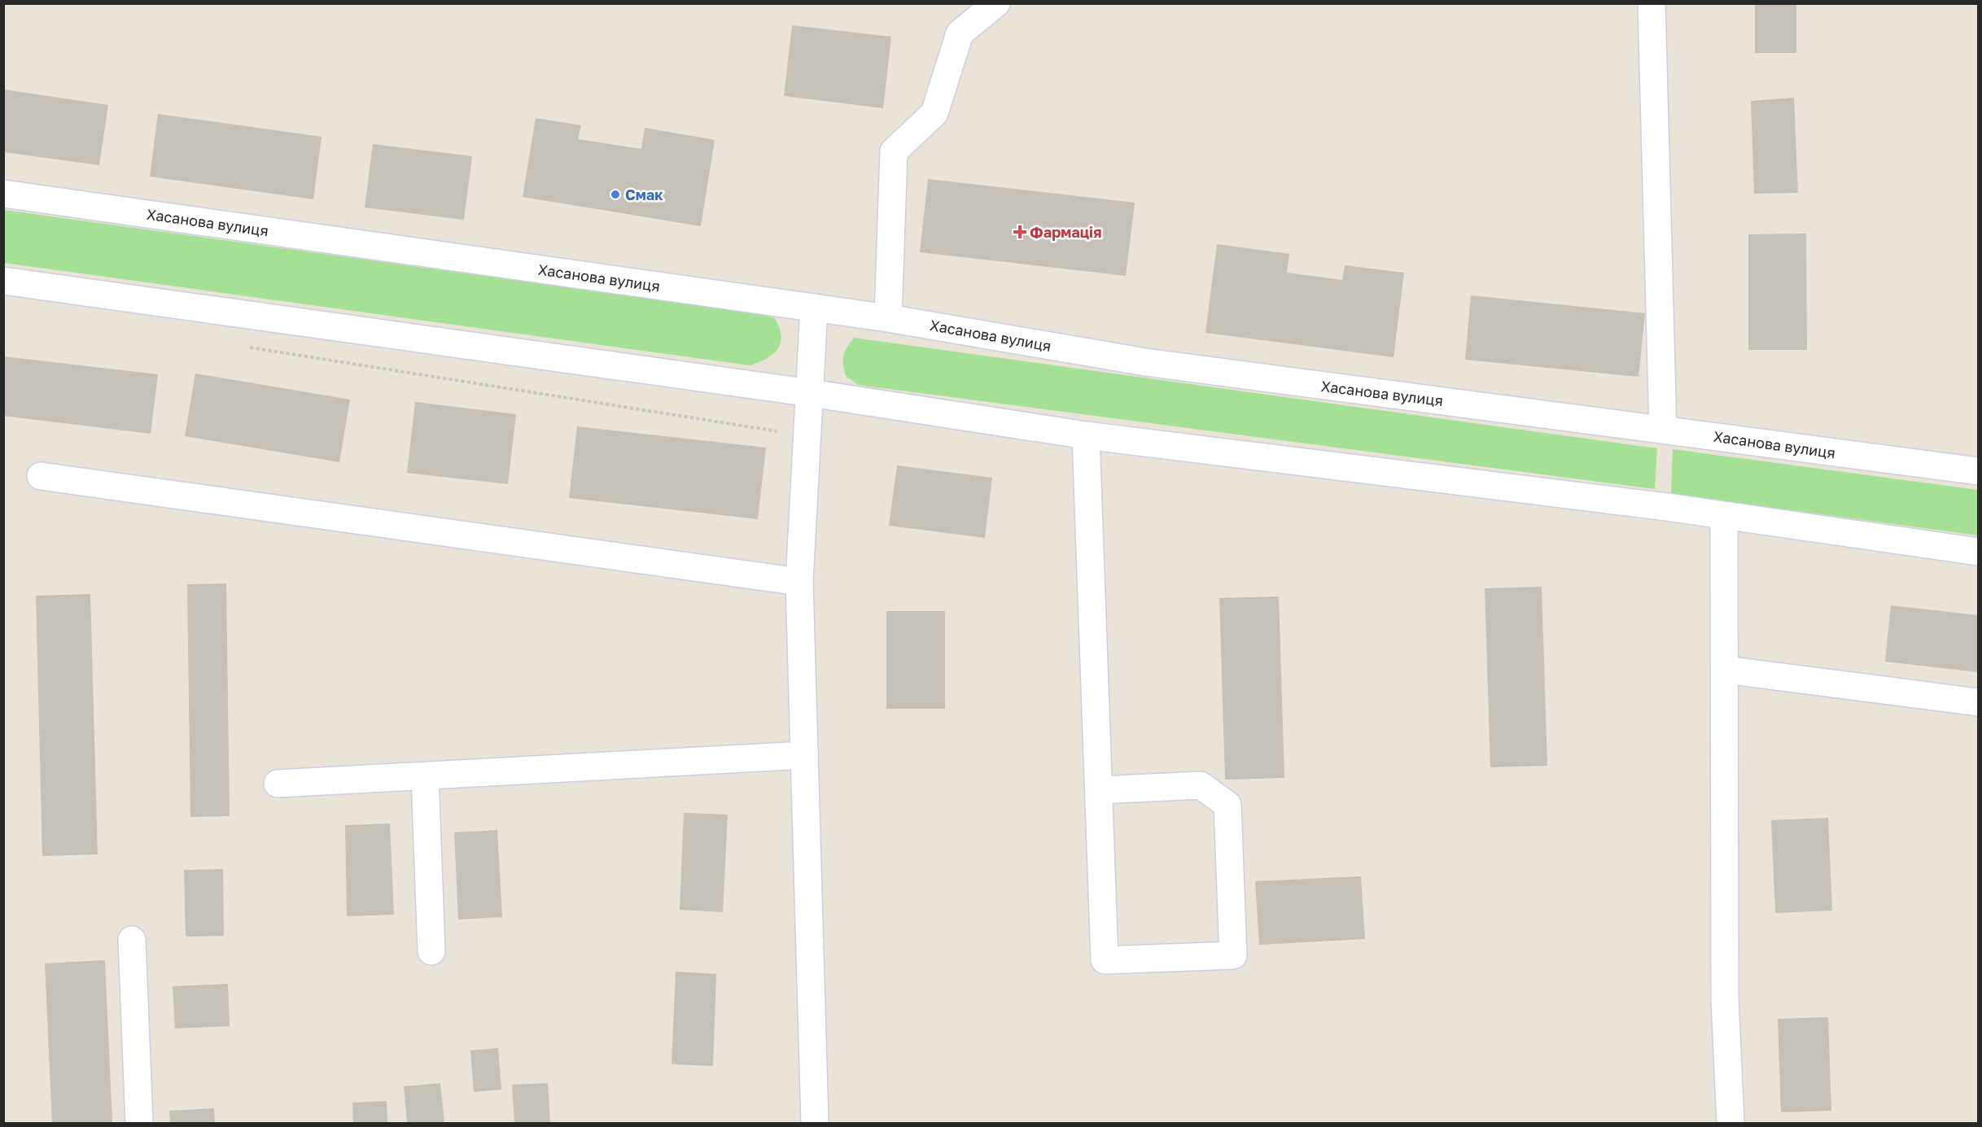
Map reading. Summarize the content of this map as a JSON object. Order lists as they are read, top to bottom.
{
  "streets": {
    "street": ["Хасанова вулиця"]
  },
  "places": {
    "other": ["Смак"],
    "health": ["Фармація"]
  }
}
